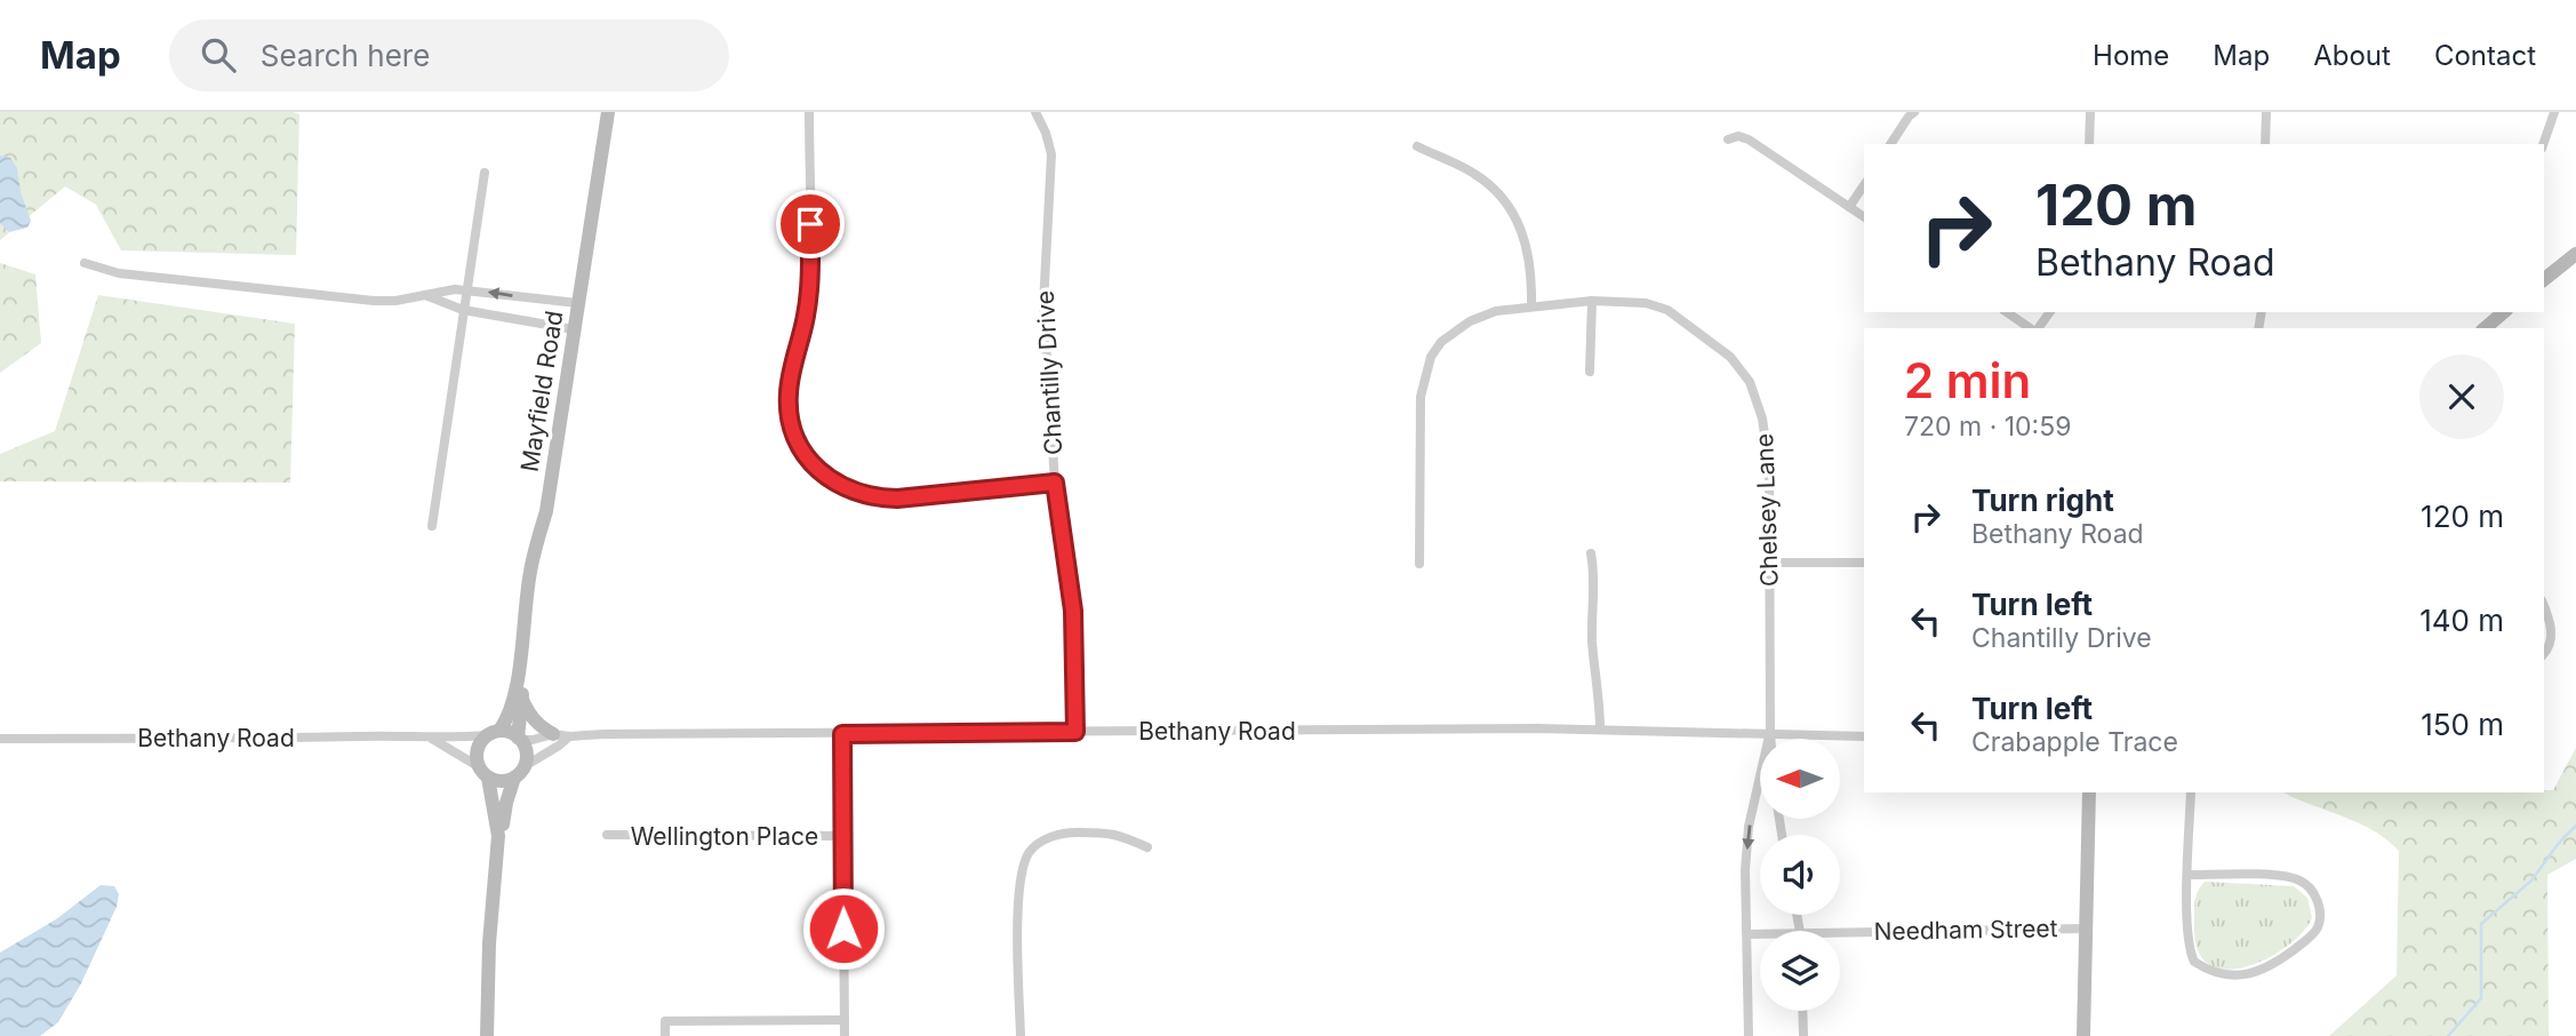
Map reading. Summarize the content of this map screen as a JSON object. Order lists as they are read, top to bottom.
{
  "streets": {
    "street": [
      "Chantilly Drive",
      "Mayfield Road",
      "Chelsey Lane",
      "Bethany Road",
      "Wellington Place",
      "Needham Street"
    ]
  },
  "crossings": [
    ["Chantilly Drive", "Bethany Road"],
    ["Mayfield Road", "Bethany Road"],
    ["Chelsey Lane", "Bethany Road"]
  ],
  "north": "left",
  "page": {
    "header": "Map",
    "search": "Search here",
    "nav": [
      "Home",
      "Map",
      "About",
      "Contact"
    ],
    "turn": ["120 m", "Bethany Road"],
    "heading": ["2 min", "720 m · 10:59"],
    "list": [
      {
        "name": "Turn right",
        "note": "Bethany Road",
        "value": "120 m"
      },
      {
        "name": "Turn left",
        "note": "Chantilly Drive",
        "value": "140 m"
      },
      {
        "name": "Turn left",
        "note": "Crabapple Trace",
        "value": "150 m"
      }
    ]
  }
}
